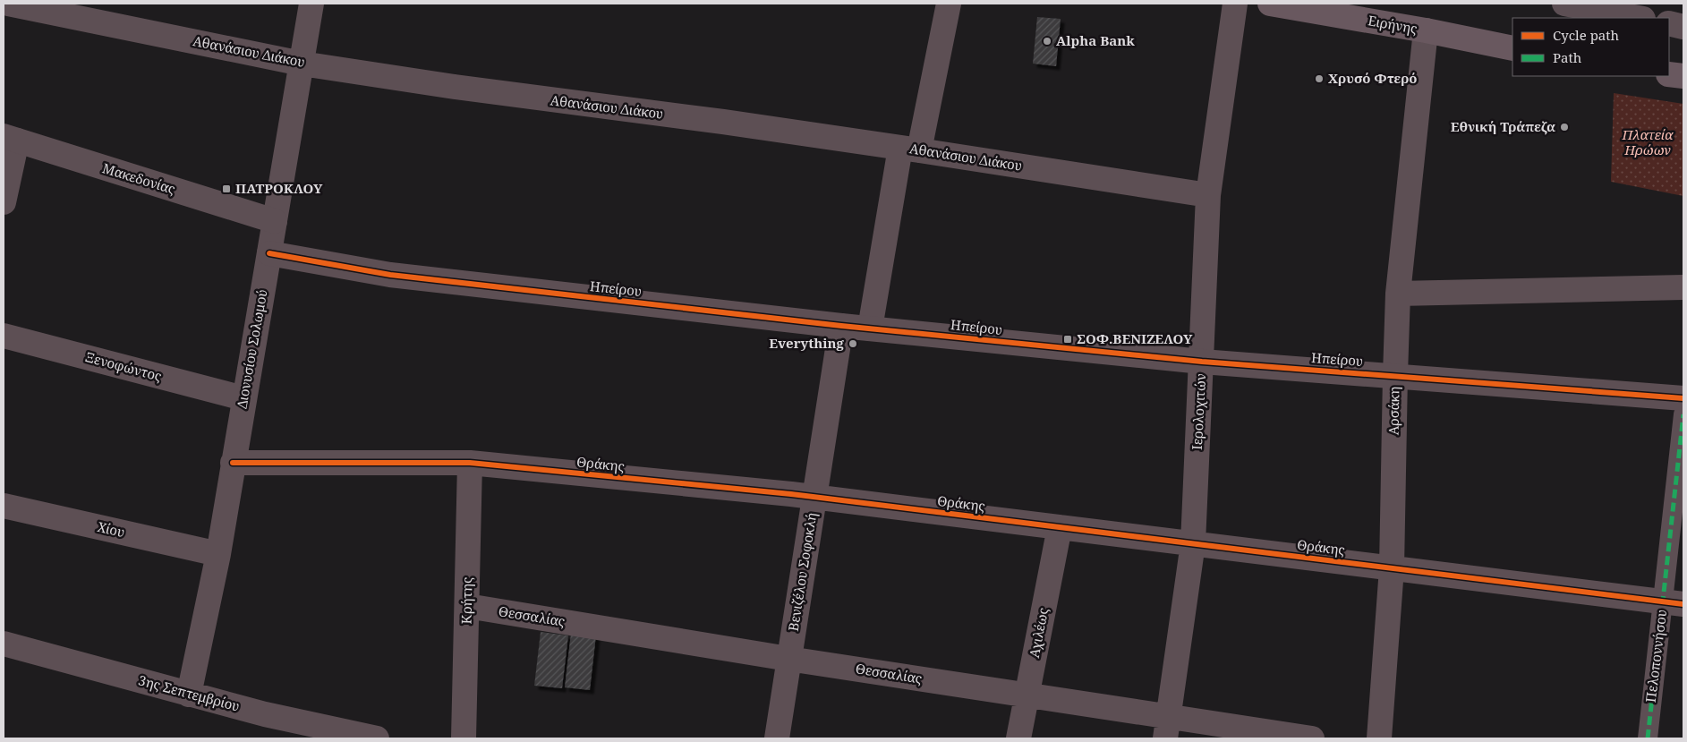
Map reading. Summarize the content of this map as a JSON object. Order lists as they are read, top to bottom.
{
  "streets": {
    "main road": ["Ειρήνης"],
    "street": [
      "Αθανάσιου Διάκου",
      "Μακεδονίας",
      "Ηπείρου",
      "Διονυσίου Σολωμού",
      "Ξενοφώντος",
      "Αρσάκη",
      "Ιερολοχιτών",
      "Θράκης",
      "Χίου",
      "Βενιζέλου Σοφοκλή",
      "Κρήτης",
      "Θεσσαλίας",
      "Αχιλέως",
      "Πελοποννήσου",
      "3ης Σεπτεμβρίου"
    ]
  },
  "crossings": [
    ["Ειρήνης", "Αρσάκη"],
    ["Αθανάσιου Διάκου", "Διονυσίου Σολωμού"],
    ["Αθανάσιου Διάκου", "Ιερολοχιτών"],
    ["Μακεδονίας", "Διονυσίου Σολωμού"],
    ["Ηπείρου", "Διονυσίου Σολωμού"],
    ["Ηπείρου", "Αρσάκη"],
    ["Ηπείρου", "Ιερολοχιτών"],
    ["Ηπείρου", "Βενιζέλου Σοφοκλή"],
    ["Διονυσίου Σολωμού", "Ξενοφώντος"],
    ["Διονυσίου Σολωμού", "Θράκης"],
    ["Διονυσίου Σολωμού", "Χίου"],
    ["Διονυσίου Σολωμού", "3ης Σεπτεμβρίου"],
    ["Αρσάκη", "Θράκης"],
    ["Ιερολοχιτών", "Θράκης"],
    ["Ιερολοχιτών", "Θεσσαλίας"],
    ["Θράκης", "Βενιζέλου Σοφοκλή"],
    ["Θράκης", "Κρήτης"],
    ["Θράκης", "Αχιλέως"],
    ["Θράκης", "Πελοποννήσου"],
    ["Βενιζέλου Σοφοκλή", "Θεσσαλίας"],
    ["Κρήτης", "Θεσσαλίας"],
    ["Θεσσαλίας", "Αχιλέως"]
  ],
  "parks": ["Πλατεία Ηρώων"],
  "places": {
    "other": [
      "Alpha Bank",
      "Χρυσό Φτερό",
      "Εθνική Τράπεζα",
      "Everything"
    ],
    "transit": ["ΠΑΤΡΟΚΛΟΥ", "ΣΟΦ.ΒΕΝΙΖΕΛΟΥ"]
  },
  "legend": ["Cycle path", "Path"]
}
